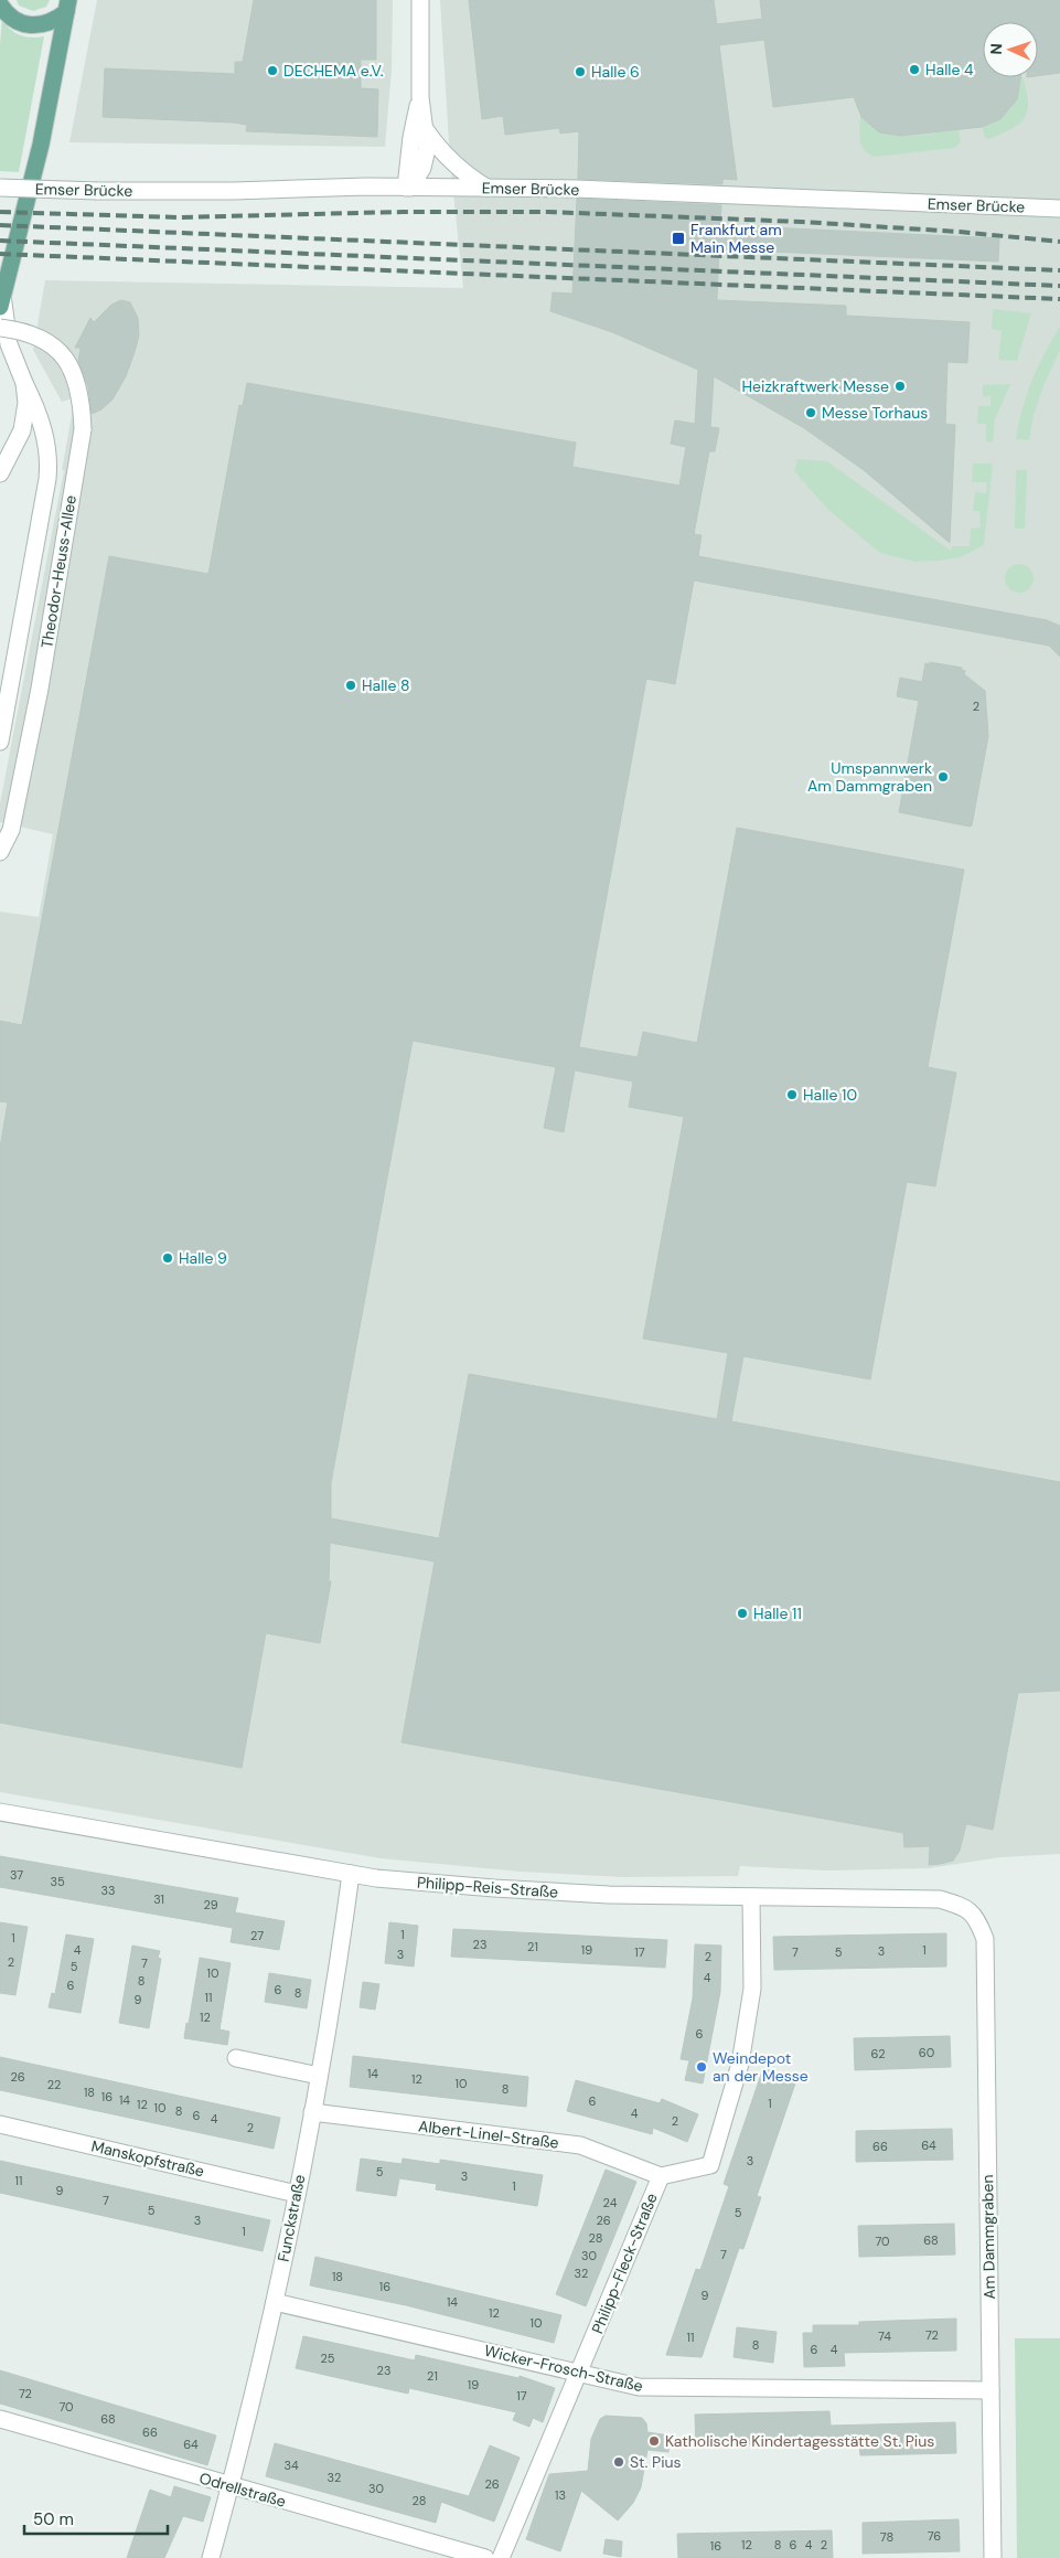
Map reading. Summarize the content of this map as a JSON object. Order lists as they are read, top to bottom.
{
  "streets": {
    "main road": ["Theodor-Heuss-Allee"],
    "street": [
      "Emser Brücke",
      "Philipp-Reis-Straße",
      "Albert-Linel-Straße",
      "Manskopfstraße",
      "Funckstraße",
      "Am Dammgraben",
      "Philipp-Fleck-Straße",
      "Wicker-Frosch-Straße",
      "Odrellstraße"
    ]
  },
  "crossings": [
    ["Philipp-Reis-Straße", "Funckstraße"],
    ["Philipp-Reis-Straße", "Am Dammgraben"],
    ["Philipp-Reis-Straße", "Philipp-Fleck-Straße"],
    ["Albert-Linel-Straße", "Funckstraße"],
    ["Albert-Linel-Straße", "Philipp-Fleck-Straße"],
    ["Manskopfstraße", "Funckstraße"],
    ["Funckstraße", "Wicker-Frosch-Straße"],
    ["Funckstraße", "Odrellstraße"],
    ["Am Dammgraben", "Wicker-Frosch-Straße"],
    ["Philipp-Fleck-Straße", "Wicker-Frosch-Straße"]
  ],
  "places": {
    "other": [
      "Halle 4",
      "DECHEMA e.V.",
      "Halle 6",
      "Heizkraftwerk Messe",
      "Messe Torhaus",
      "Halle 8",
      "Umspannwerk Am Dammgraben",
      "Halle 10",
      "Halle 9",
      "Halle 11",
      "Weindepot an der Messe",
      "Katholische Kindertagesstätte St. Pius",
      "St. Pius"
    ],
    "transit": ["Frankfurt am Main Messe"]
  },
  "house_numbers": [
    "2",
    "37",
    "35",
    "33",
    "31",
    "29",
    "1",
    "27",
    "1",
    "23",
    "21",
    "4",
    "19",
    "1",
    "3",
    "17",
    "7",
    "5",
    "3",
    "2",
    "2",
    "7",
    "5",
    "10",
    "4",
    "8",
    "6",
    "6",
    "8",
    "11",
    "9",
    "12",
    "6",
    "60",
    "62",
    "14",
    "26",
    "12",
    "10",
    "22",
    "8",
    "18",
    "16",
    "14",
    "6",
    "1",
    "12",
    "10",
    "8",
    "4",
    "6",
    "4",
    "2",
    "2",
    "64",
    "66",
    "3",
    "5",
    "3",
    "11",
    "1",
    "9",
    "7",
    "24",
    "5",
    "5",
    "3",
    "26",
    "1",
    "28",
    "68",
    "70",
    "7",
    "30",
    "32",
    "18",
    "16",
    "9",
    "14",
    "12",
    "10",
    "72",
    "74",
    "11",
    "8",
    "6",
    "4",
    "25",
    "23",
    "21",
    "19",
    "72",
    "17",
    "70",
    "68",
    "66",
    "64",
    "34",
    "32",
    "26",
    "30",
    "13",
    "28",
    "76",
    "78",
    "12",
    "8",
    "6",
    "4",
    "2",
    "16"
  ],
  "scale_bar": "50 m",
  "north": "left"
}
